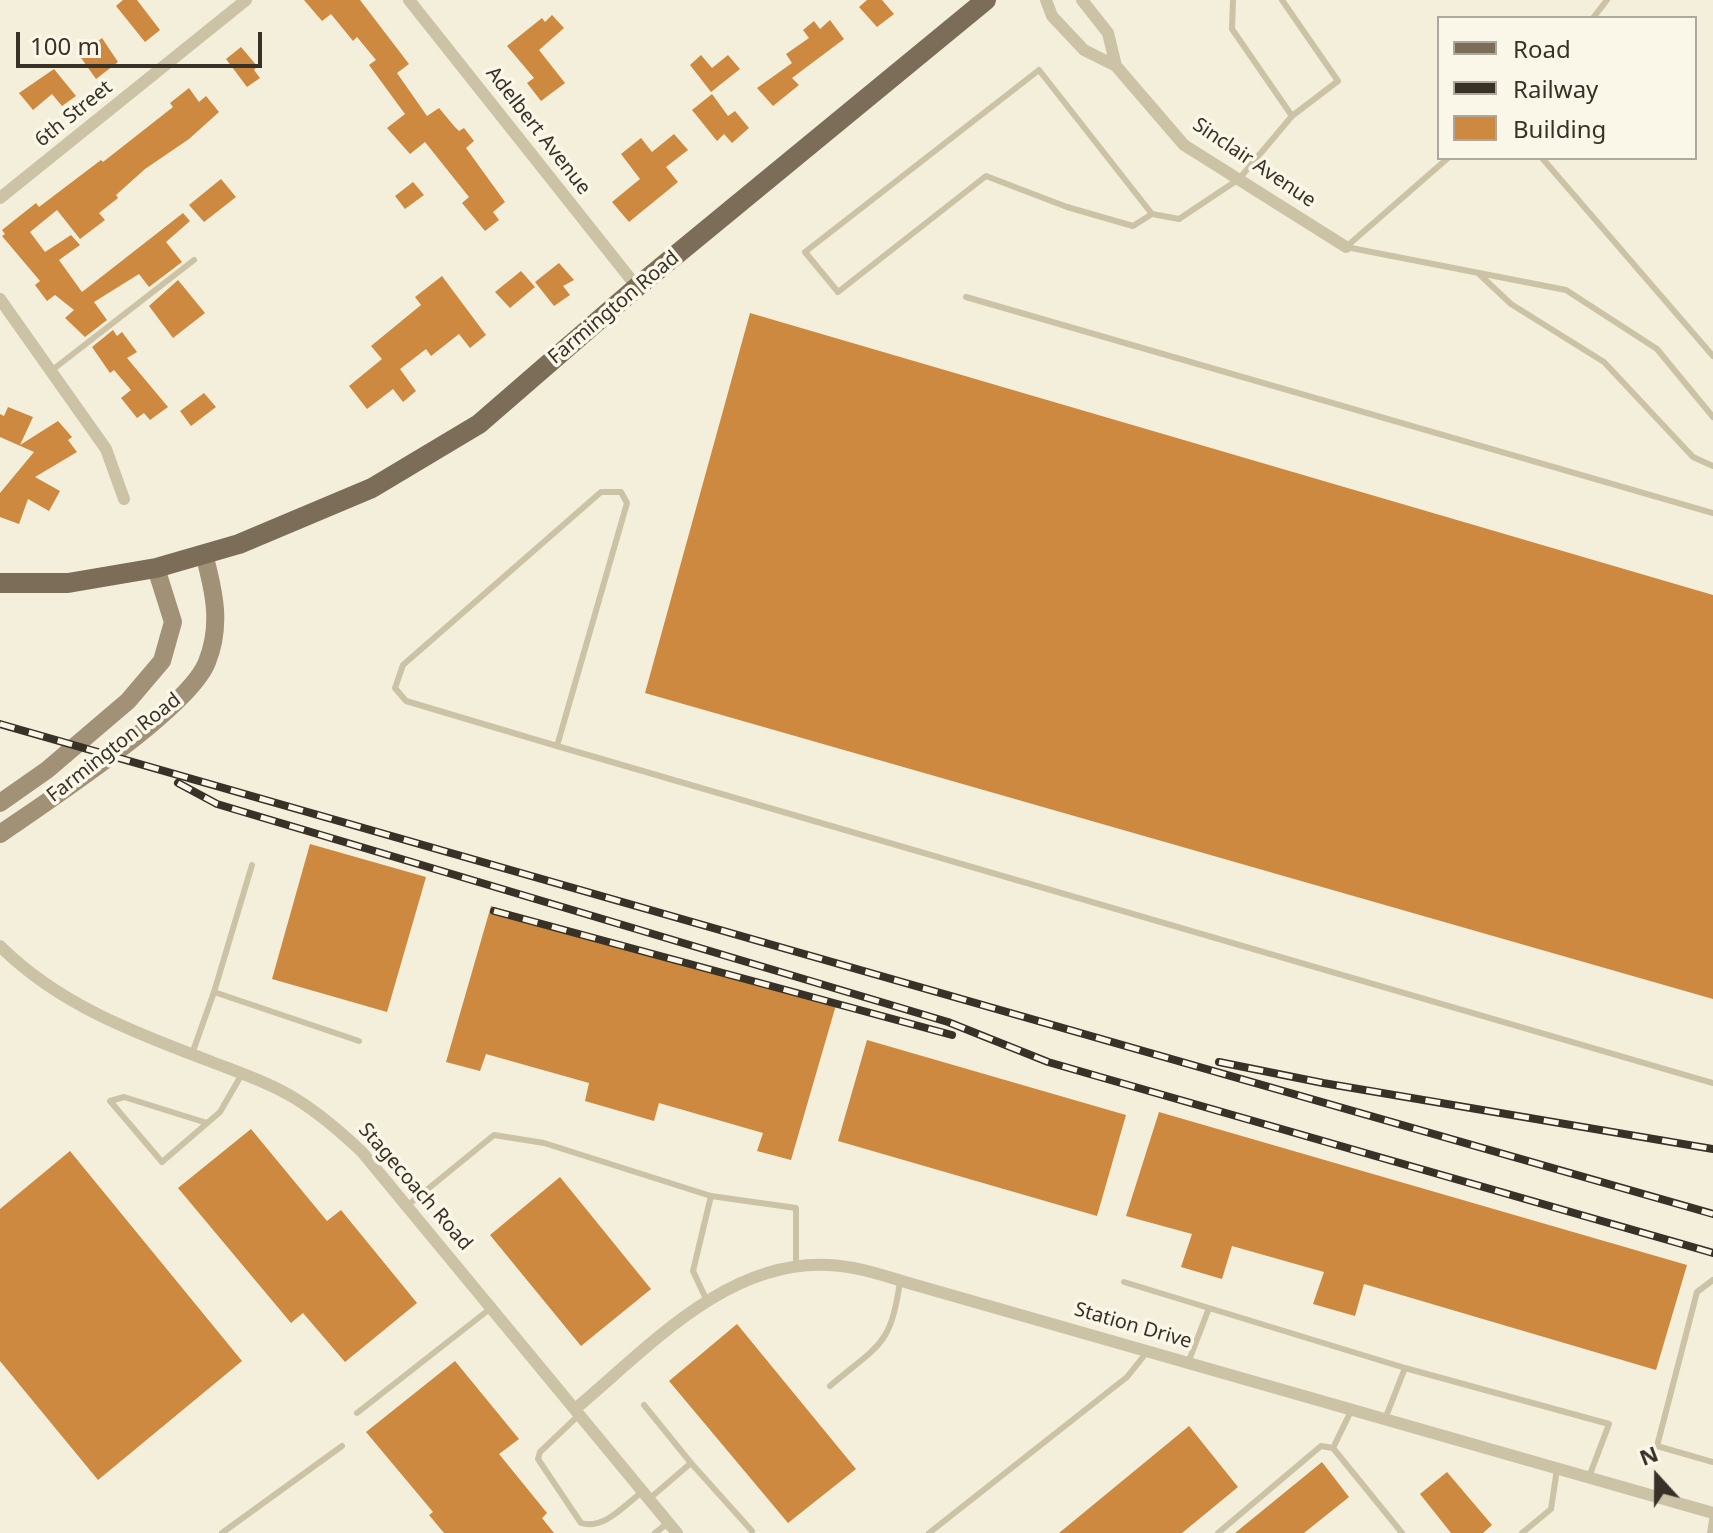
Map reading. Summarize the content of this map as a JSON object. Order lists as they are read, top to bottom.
{
  "streets": {
    "main road": ["Farmington Road"],
    "street": [
      "6th Street",
      "Adelbert Avenue",
      "Sinclair Avenue",
      "Stagecoach Road",
      "Station Drive"
    ]
  },
  "crossings": [
    ["Adelbert Avenue", "Farmington Road"],
    ["Stagecoach Road", "Station Drive"]
  ],
  "legend": ["Road", "Railway", "Building"],
  "scale_bar": "100 m",
  "north": "top"
}
